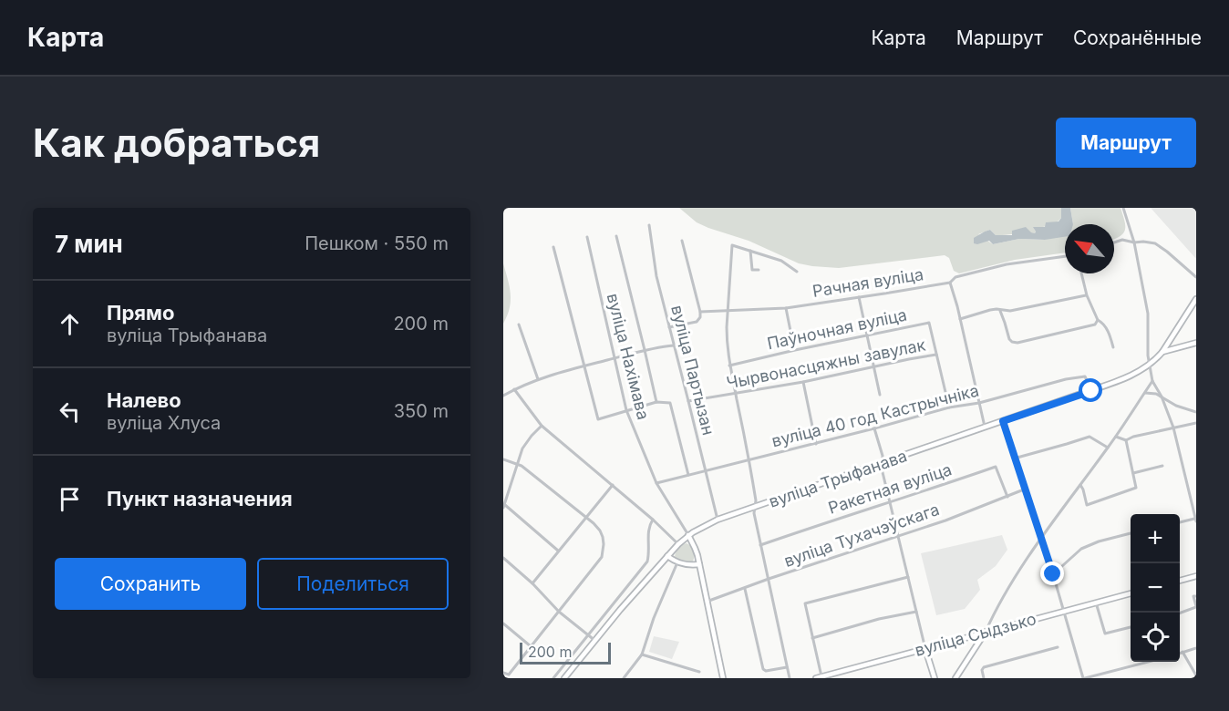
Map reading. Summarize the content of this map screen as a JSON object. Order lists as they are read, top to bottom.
{
  "streets": {
    "street": [
      "Рачная вуліца",
      "Паўночная вуліца",
      "вуліца Нахімава",
      "Чырвонасцяжны завулак",
      "вуліца Партызан",
      "вуліца 40 год Кастрычніка",
      "вуліца Трыфанава",
      "Ракетная вуліца",
      "вуліца Тухачэўскага",
      "вуліца Сыдзько"
    ]
  },
  "crossings": [
    ["Паўночная вуліца", "Чырвонасцяжны завулак"],
    ["Паўночная вуліца", "вуліца 40 год Кастрычніка"],
    ["вуліца Нахімава", "вуліца 40 год Кастрычніка"],
    ["вуліца Нахімава", "вуліца Трыфанава"],
    ["Чырвонасцяжны завулак", "вуліца Партызан"],
    ["вуліца Партызан", "вуліца 40 год Кастрычніка"],
    ["вуліца Партызан", "вуліца Трыфанава"],
    ["вуліца 40 год Кастрычніка", "вуліца Трыфанава"],
    ["Ракетная вуліца", "вуліца Тухачэўскага"]
  ],
  "scale_bar": "200 m",
  "north": "top left",
  "page": {
    "header": "Карта",
    "nav": ["Карта", "Маршрут", "Сохранённые"],
    "buttons": [
      "Маршрут",
      ["Сохранить", "Поделиться"]
    ],
    "title": "Как добраться",
    "heading": ["7 мин", "Пешком · 550 m"],
    "list": [
      ["Прямо", "вуліца Трыфанава", "200 m"],
      ["Налево", "вуліца Хлуса", "350 m"],
      "Пункт назначения"
    ],
    "map_buttons": ["+", "−"],
    "scale": "200 m"
  }
}
